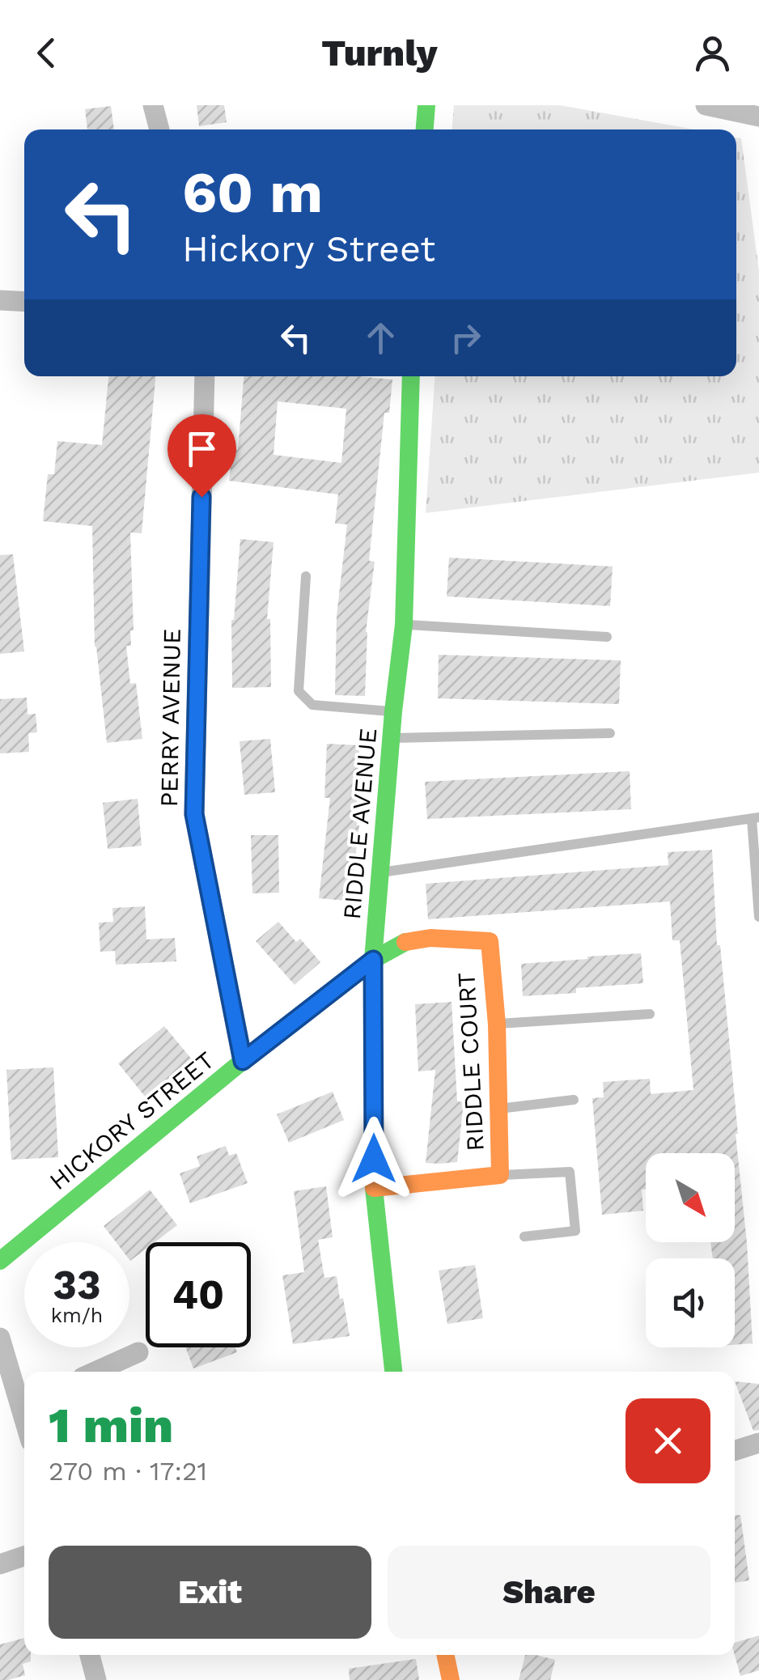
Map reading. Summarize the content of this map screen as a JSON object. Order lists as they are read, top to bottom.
{
  "streets": {
    "street": [
      "PERRY AVENUE",
      "RIDDLE AVENUE",
      "RIDDLE COURT",
      "HICKORY STREET"
    ]
  },
  "crossings": [
    ["PERRY AVENUE", "HICKORY STREET"],
    ["RIDDLE AVENUE", "RIDDLE COURT"],
    ["RIDDLE AVENUE", "HICKORY STREET"],
    ["RIDDLE COURT", "HICKORY STREET"]
  ],
  "north": "bottom right",
  "page": {
    "header": "Turnly",
    "turn": ["60 m", "Hickory Street"],
    "speed": "33 km/h",
    "limit": "40",
    "heading": ["1 min", "270 m · 17:21"],
    "buttons": ["Exit", "Share"]
  }
}
